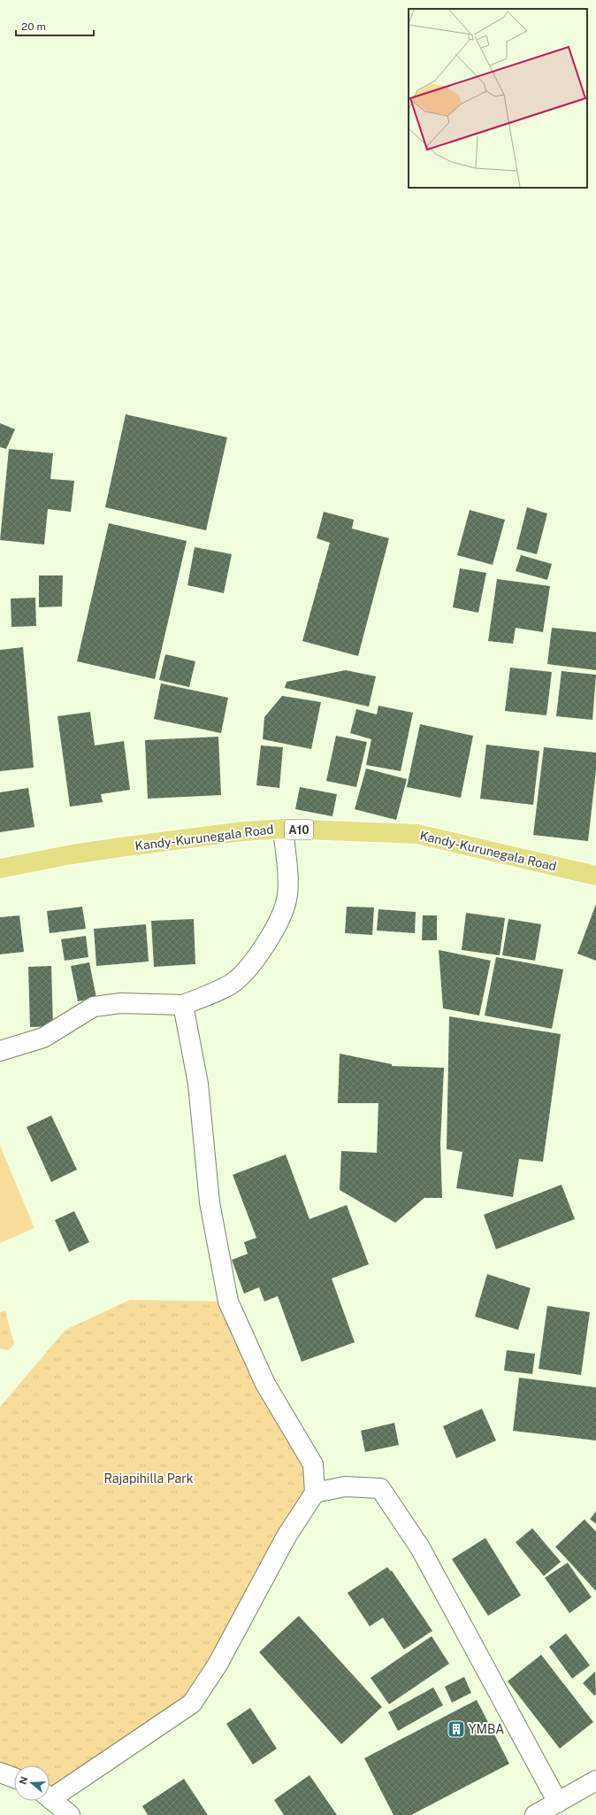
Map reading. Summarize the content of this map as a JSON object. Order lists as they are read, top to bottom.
{
  "streets": {
    "highway": ["A10", "Kandy-Kurunegala Road"]
  },
  "parks": ["Rajapihilla Park"],
  "places": {
    "building": ["YMBA"]
  },
  "scale_bar": "20 m",
  "north": "left"
}
